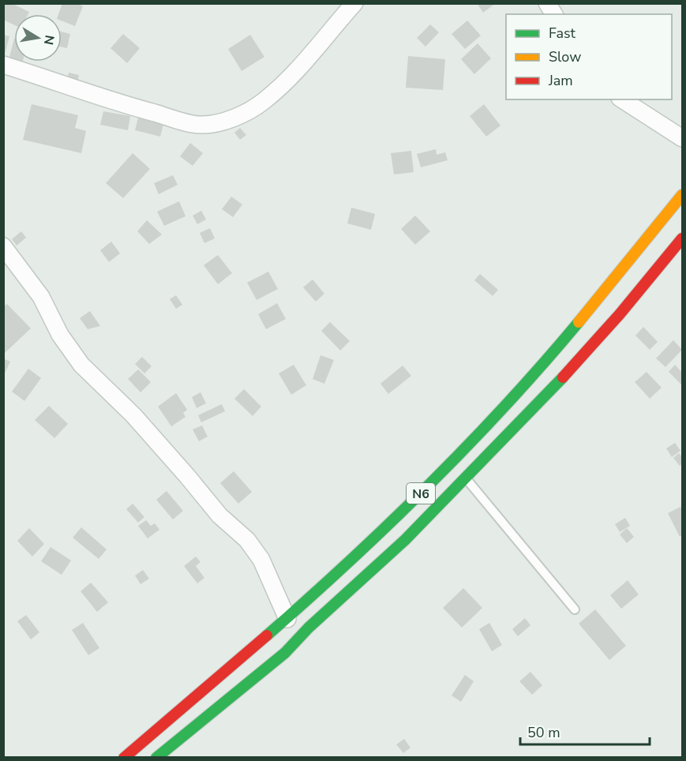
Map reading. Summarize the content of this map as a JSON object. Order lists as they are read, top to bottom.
{
  "streets": {
    "highway": ["N6"]
  },
  "legend": ["Fast", "Slow", "Jam"],
  "scale_bar": "50 m",
  "north": "right"
}
